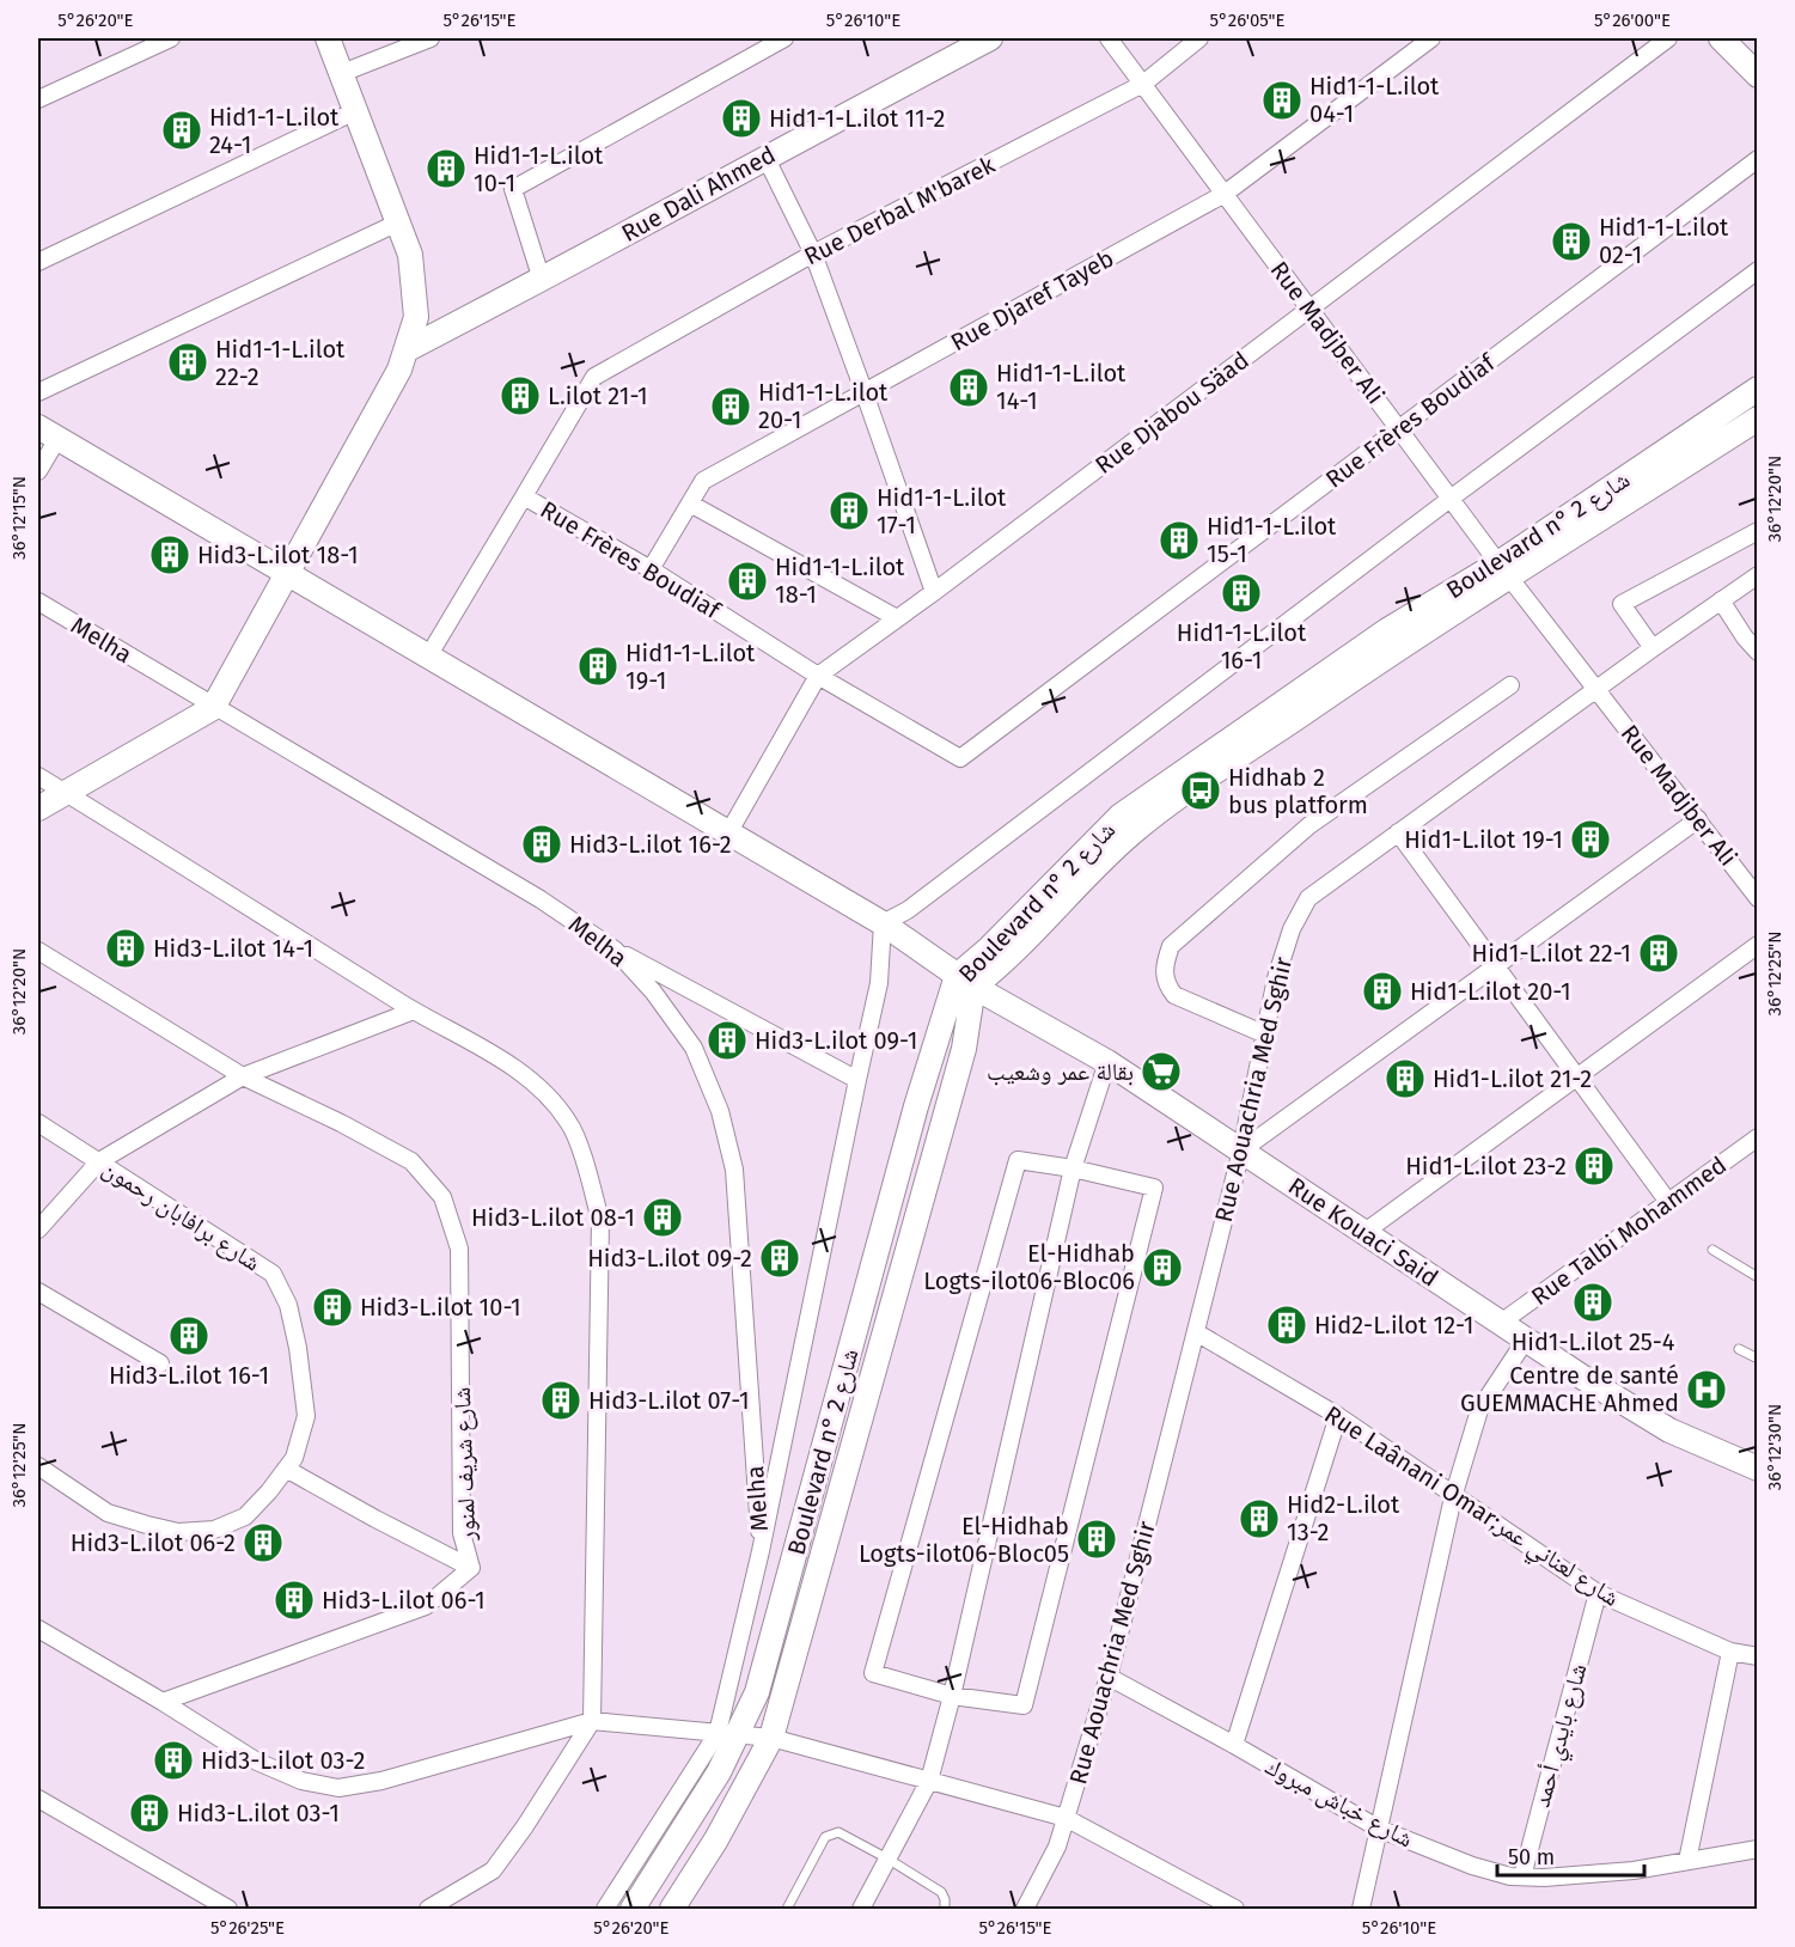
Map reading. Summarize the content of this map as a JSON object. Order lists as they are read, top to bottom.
{
  "streets": {
    "street": [
      "Rue Dali Ahmed",
      "Rue Derbal M'barek",
      "Rue Djaref Tayeb",
      "Rue Madjber Ali",
      "Rue Djabou Säad",
      "Rue Frères Boudiaf",
      "Boulevard n° شارع 2",
      "Melha",
      "Rue Aouachria Med Sghir",
      "شارع برافابان رحمون",
      "Rue Talbi Mohammed",
      "Rue Kouaci Said",
      "شارع شريف لمنور",
      "Rue Laânani Omar;شارع لعناني عمر",
      "شارع بايدي أحمد",
      "شارع خباش مبروك"
    ]
  },
  "crossings": [
    ["Rue Derbal M'barek", "Rue Madjber Ali"],
    ["Rue Derbal M'barek", "Rue Frères Boudiaf"],
    ["Rue Djaref Tayeb", "Rue Madjber Ali"],
    ["Rue Djaref Tayeb", "Rue Frères Boudiaf"],
    ["Rue Madjber Ali", "Rue Djabou Säad"],
    ["Rue Madjber Ali", "Rue Frères Boudiaf"],
    ["Rue Madjber Ali", "Boulevard n° شارع 2"],
    ["Rue Madjber Ali", "Rue Aouachria Med Sghir"],
    ["Rue Djabou Säad", "Rue Frères Boudiaf"],
    ["Rue Djabou Säad", "Rue Kouaci Said"],
    ["Boulevard n° شارع 2", "Rue Kouaci Said"],
    ["Rue Aouachria Med Sghir", "Rue Kouaci Said"],
    ["Rue Aouachria Med Sghir", "Rue Laânani Omar;شارع لعناني عمر"],
    ["Rue Aouachria Med Sghir", "شارع خباش مبروك"],
    ["Rue Talbi Mohammed", "Rue Kouaci Said"],
    ["Rue Laânani Omar;شارع لعناني عمر", "شارع بايدي أحمد"],
    ["شارع بايدي أحمد", "شارع خباش مبروك"]
  ],
  "places": {
    "building": [
      "Hid1-1-L.ilot 04-1",
      "Hid1-1-L.ilot 11-2",
      "Hid1-1-L.ilot 24-1",
      "Hid1-1-L.ilot 10-1",
      "Hid1-1-L.ilot 02-1",
      "Hid1-1-L.ilot 22-2",
      "Hid1-1-L.ilot 14-1",
      "L.ilot 21-1",
      "Hid1-1-L.ilot 20-1",
      "Hid1-1-L.ilot 17-1",
      "Hid1-1-L.ilot 15-1",
      "Hid3-L.ilot 18-1",
      "Hid1-1-L.ilot 18-1",
      "Hid1-1-L.ilot 16-1",
      "Hid1-1-L.ilot 19-1",
      "Hid1-L.ilot 19-1",
      "Hid3-L.ilot 16-2",
      "Hid3-L.ilot 14-1",
      "Hid1-L.ilot 22-1",
      "Hid1-L.ilot 20-1",
      "Hid3-L.ilot 09-1",
      "Hid1-L.ilot 21-2",
      "Hid1-L.ilot 23-2",
      "Hid3-L.ilot 08-1",
      "Hid3-L.ilot 09-2",
      "El-Hidhab Logts-ilot06-Bloc06",
      "Hid1-L.ilot 25-4",
      "Hid3-L.ilot 10-1",
      "Hid2-L.ilot 12-1",
      "Hid3-L.ilot 16-1",
      "Hid3-L.ilot 07-1",
      "Hid2-L.ilot 13-2",
      "El-Hidhab Logts-ilot06-Bloc05",
      "Hid3-L.ilot 06-2",
      "Hid3-L.ilot 06-1",
      "Hid3-L.ilot 03-2",
      "Hid3-L.ilot 03-1"
    ],
    "bus stop": ["Hidhab 2 bus platform"],
    "supermarket": ["بقالة عمر وشعيب"],
    "hospital": ["Centre de santé GUEMMACHE Ahmed"]
  },
  "scale_bar": "50 m",
  "coordinates": [
    "5°26'20\"E",
    "5°26'15\"E",
    "5°26'10\"E",
    "5°26'05\"E",
    "5°26'00\"E",
    "36°12'20\"N",
    "36°12'15\"N",
    "36°12'25\"N",
    "36°12'30\"N",
    "5°26'25\"E"
  ]
}
